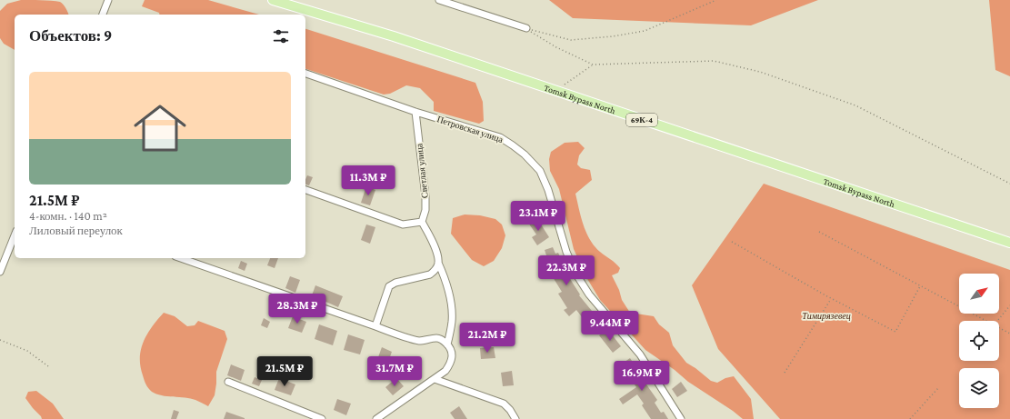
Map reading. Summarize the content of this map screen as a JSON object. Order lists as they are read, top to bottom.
{
  "streets": {
    "main road": ["Tomsk Bypass North", "69К-4"],
    "street": ["Петровская улица", "Светлая улица"]
  },
  "crossings": [
    ["Петровская улица", "Светлая улица"]
  ],
  "parks": ["Тимирязевец"],
  "north": "top right",
  "page": {
    "heading": "Объектов: 9",
    "list": [
      {
        "name": "21.5M ₽",
        "note": "4-комн. · 140 m² · Лиловый переулок"
      }
    ],
    "price": [
      "11.3M ₽",
      "23.1M ₽",
      "22.3M ₽",
      "28.3M ₽",
      "9.44M ₽",
      "21.2M ₽",
      "21.5M ₽",
      "31.7M ₽",
      "16.9M ₽"
    ]
  }
}
